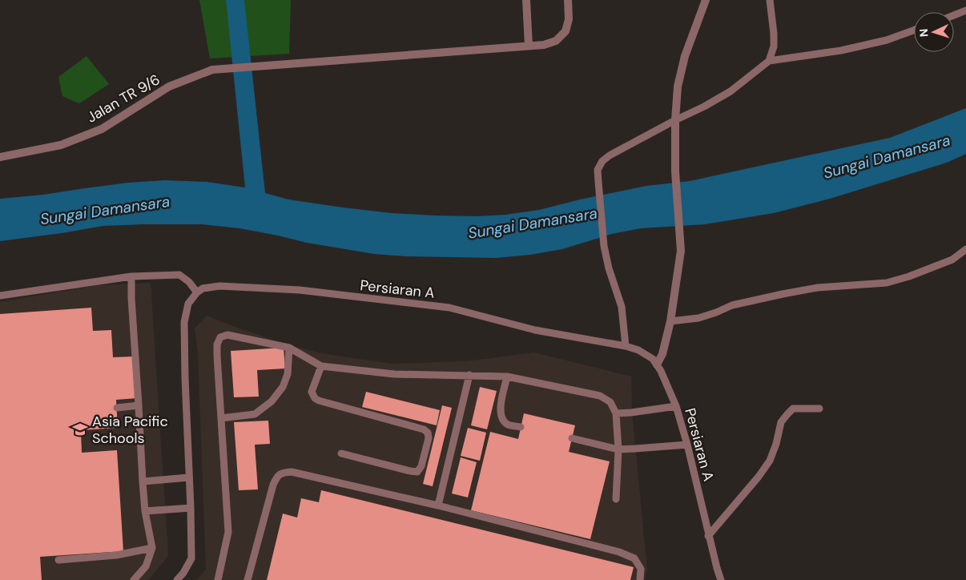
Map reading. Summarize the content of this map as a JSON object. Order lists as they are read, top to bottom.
{
  "streets": {
    "street": ["Jalan TR 9/6"],
    "lane": ["Persiaran A"]
  },
  "water": ["Sungai Damansara"],
  "places": {
    "school or university": ["Asia Pacific Schools"]
  },
  "north": "left"
}
